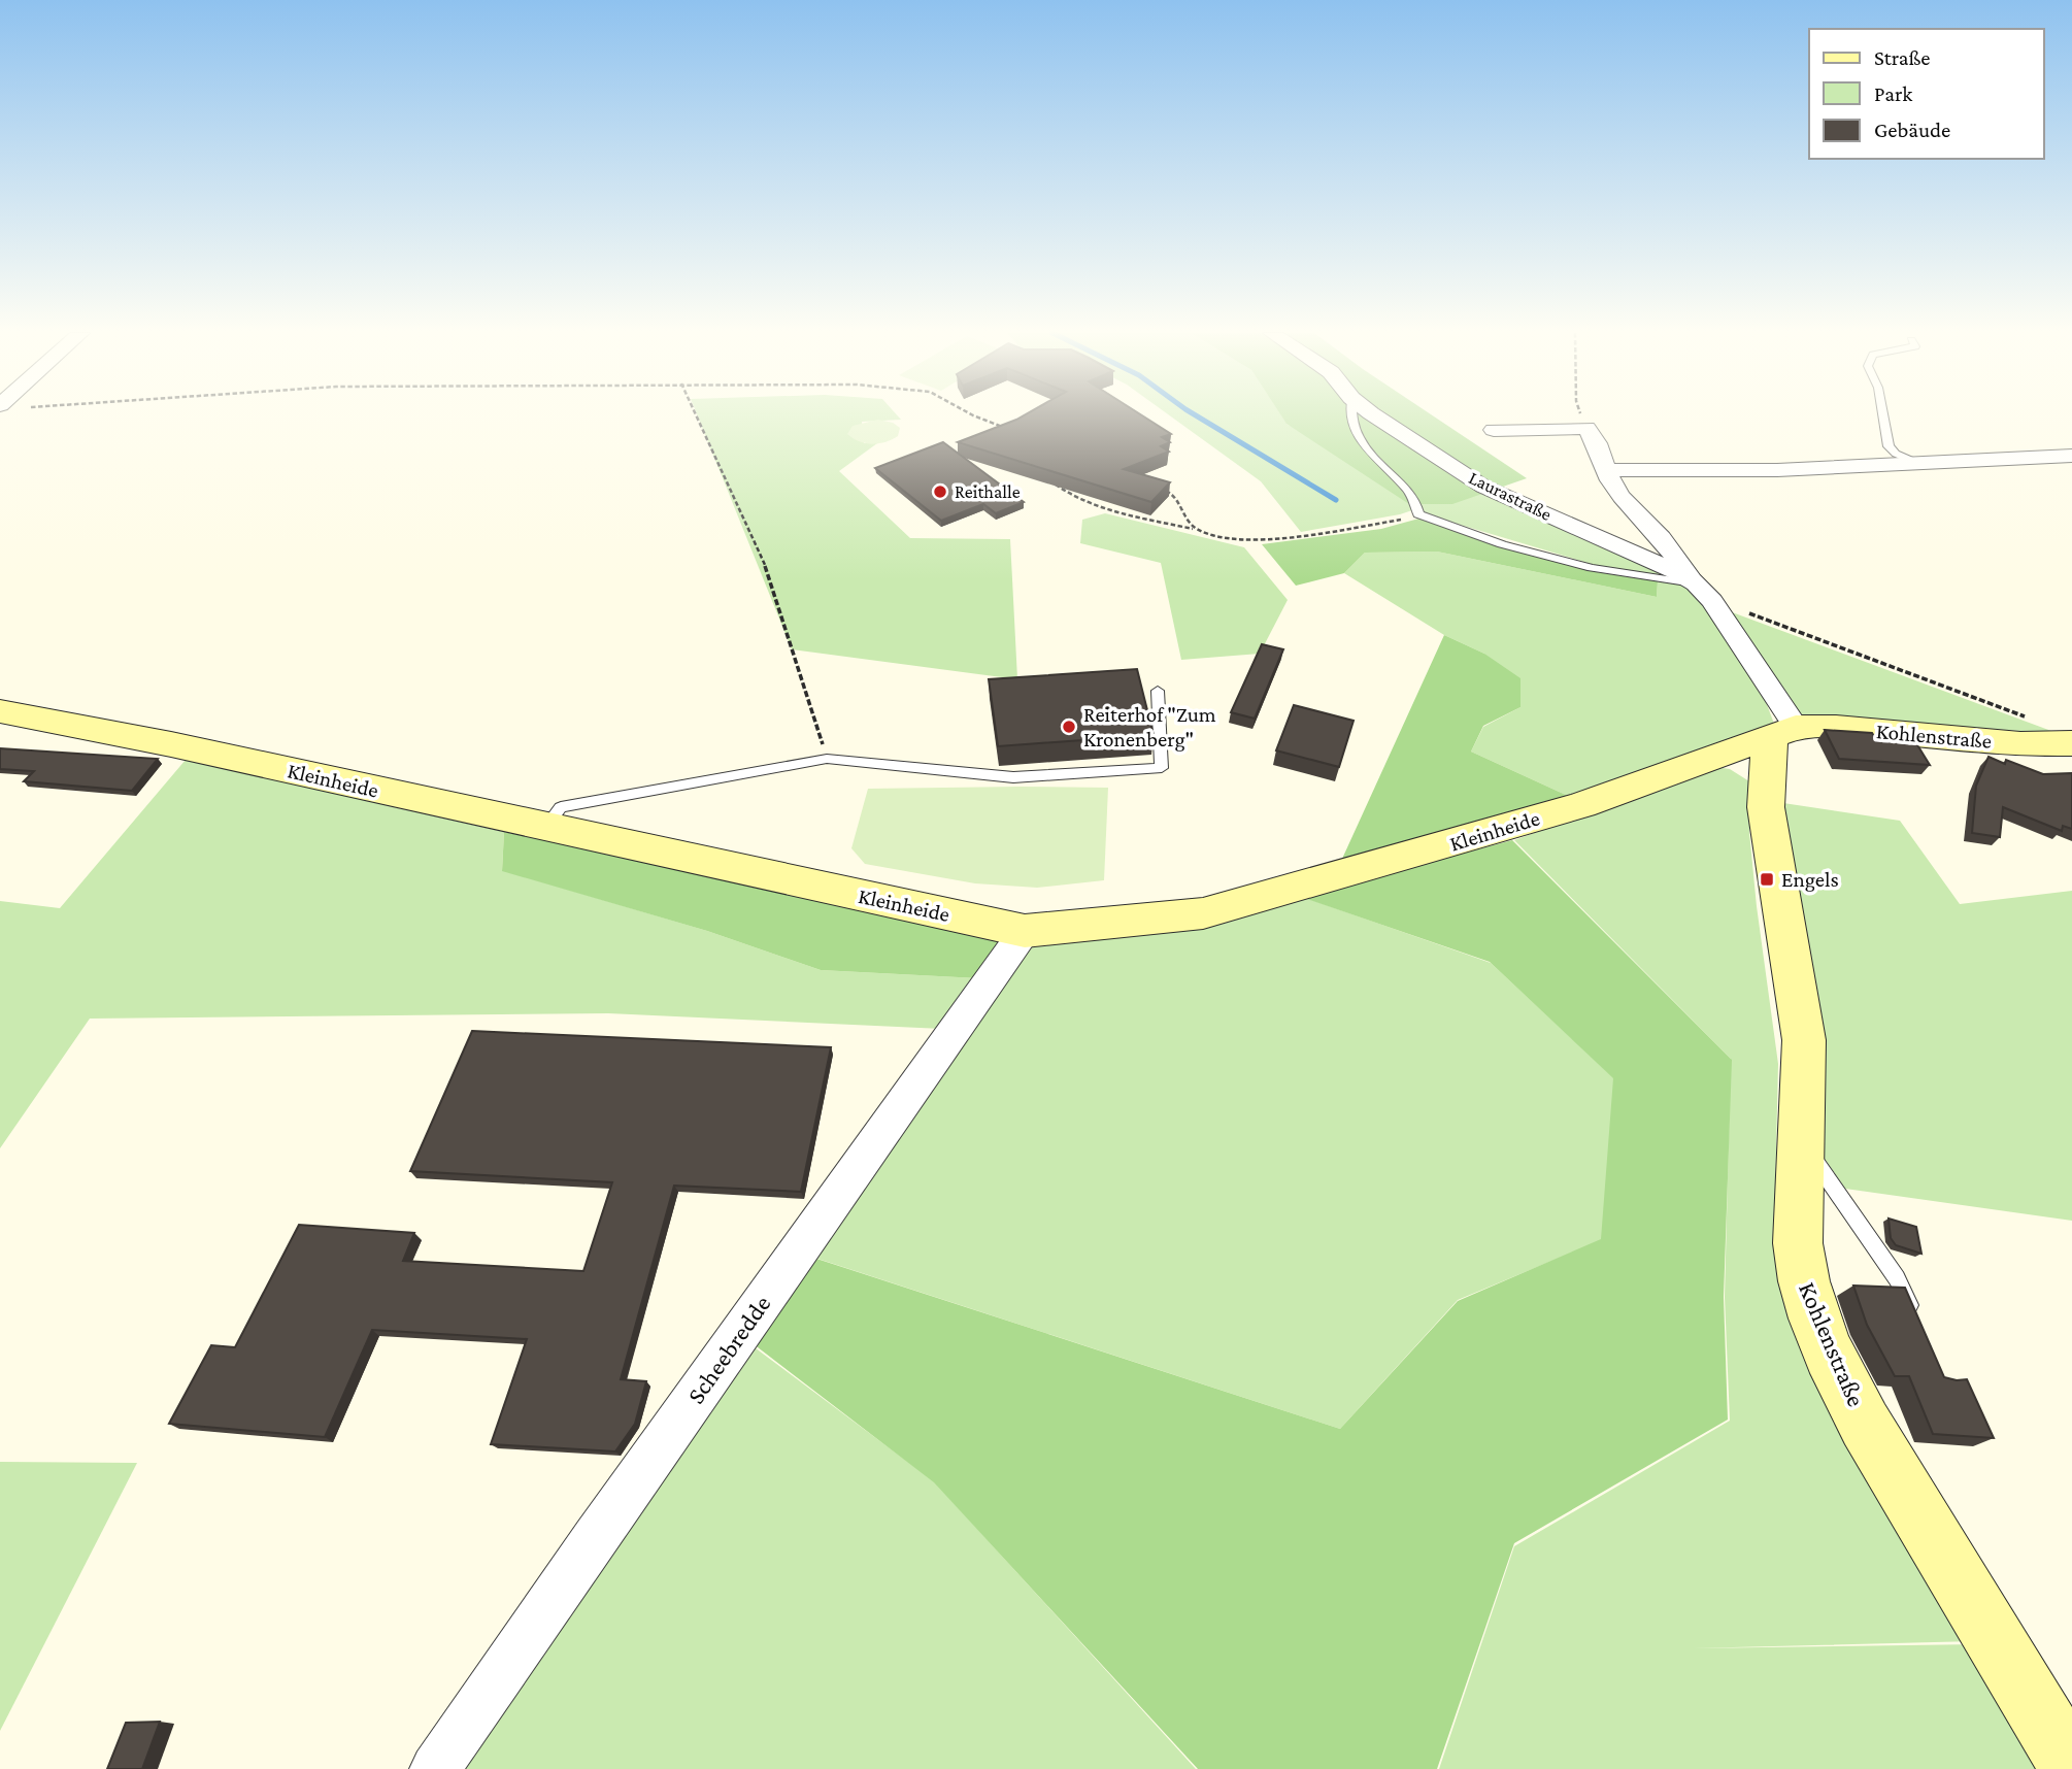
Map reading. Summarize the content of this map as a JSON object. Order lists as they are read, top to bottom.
{
  "streets": {
    "street": [
      "Laurastraße",
      "Kohlenstraße",
      "Kleinheide",
      "Scheebredde"
    ]
  },
  "crossings": [
    ["Laurastraße", "Kohlenstraße"],
    ["Laurastraße", "Kleinheide"],
    ["Kohlenstraße", "Kleinheide"],
    ["Kleinheide", "Scheebredde"]
  ],
  "places": {
    "other": ["Reithalle", "Reiterhof \"Zum Kronenberg\""],
    "transit": ["Engels"]
  },
  "legend": ["Straße", "Park", "Gebäude"]
}
